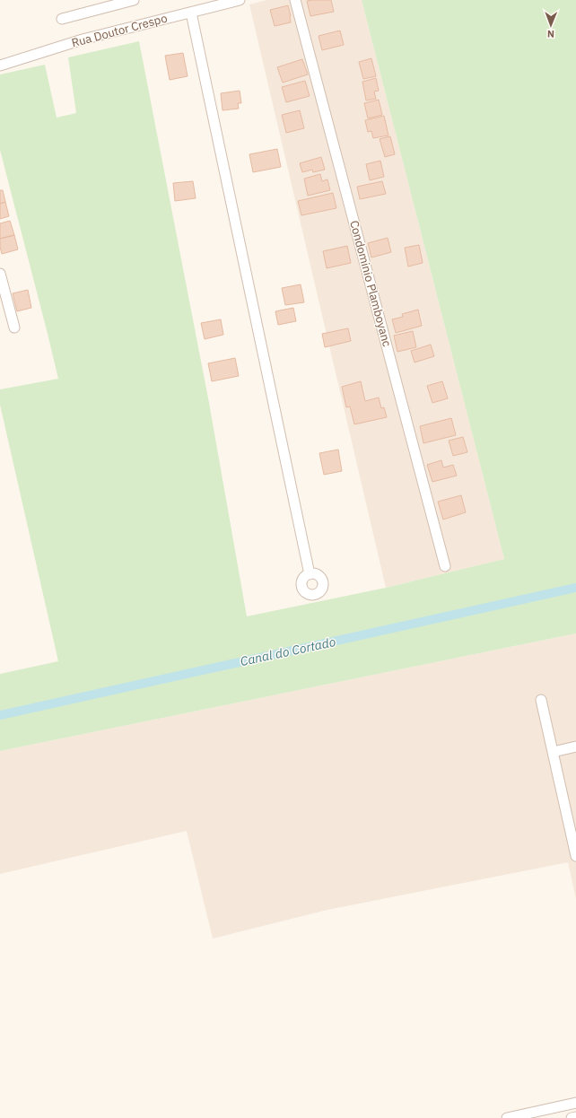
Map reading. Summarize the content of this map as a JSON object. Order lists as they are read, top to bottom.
{
  "streets": {
    "street": ["Rua Doutor Crespo", "Condominio Plamboyanc"]
  },
  "water": ["Canal do Cortado"],
  "north": "bottom"
}
